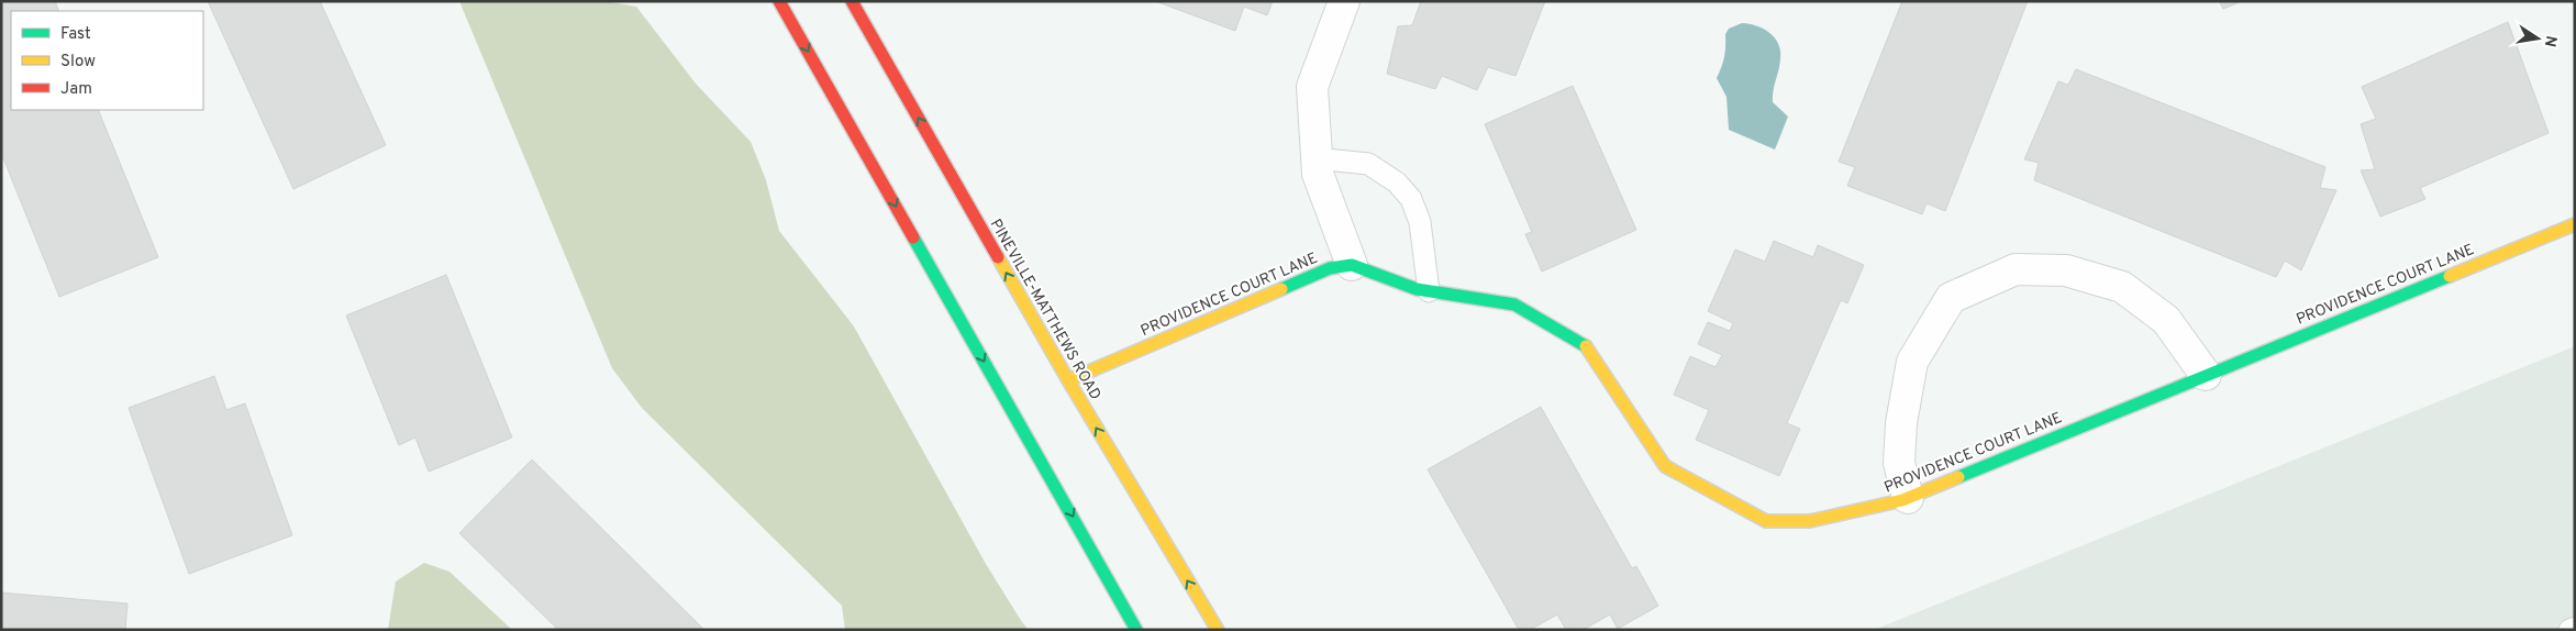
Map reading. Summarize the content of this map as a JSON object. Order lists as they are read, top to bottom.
{
  "streets": {
    "street": ["PROVIDENCE COURT LANE", "PINEVILLE-MATTHEWS ROAD"]
  },
  "crossings": [
    ["PROVIDENCE COURT LANE", "PINEVILLE-MATTHEWS ROAD"]
  ],
  "legend": ["Fast", "Slow", "Jam"],
  "north": "right"
}
